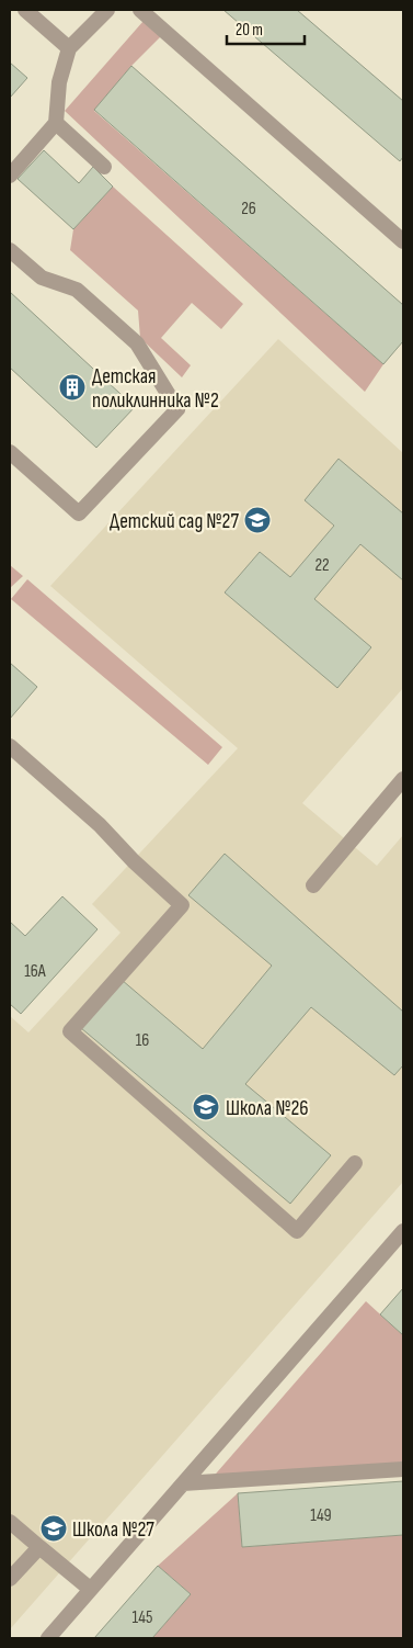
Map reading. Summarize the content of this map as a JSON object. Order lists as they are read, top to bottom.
{
  "places": {
    "building": ["Детская поликлинника №2"],
    "school or university": ["Детский сад №27", "Школа №26", "Школа №27"]
  },
  "house_numbers": [
    "26",
    "22",
    "16А",
    "16",
    "149",
    "145"
  ],
  "scale_bar": "20 m"
}
